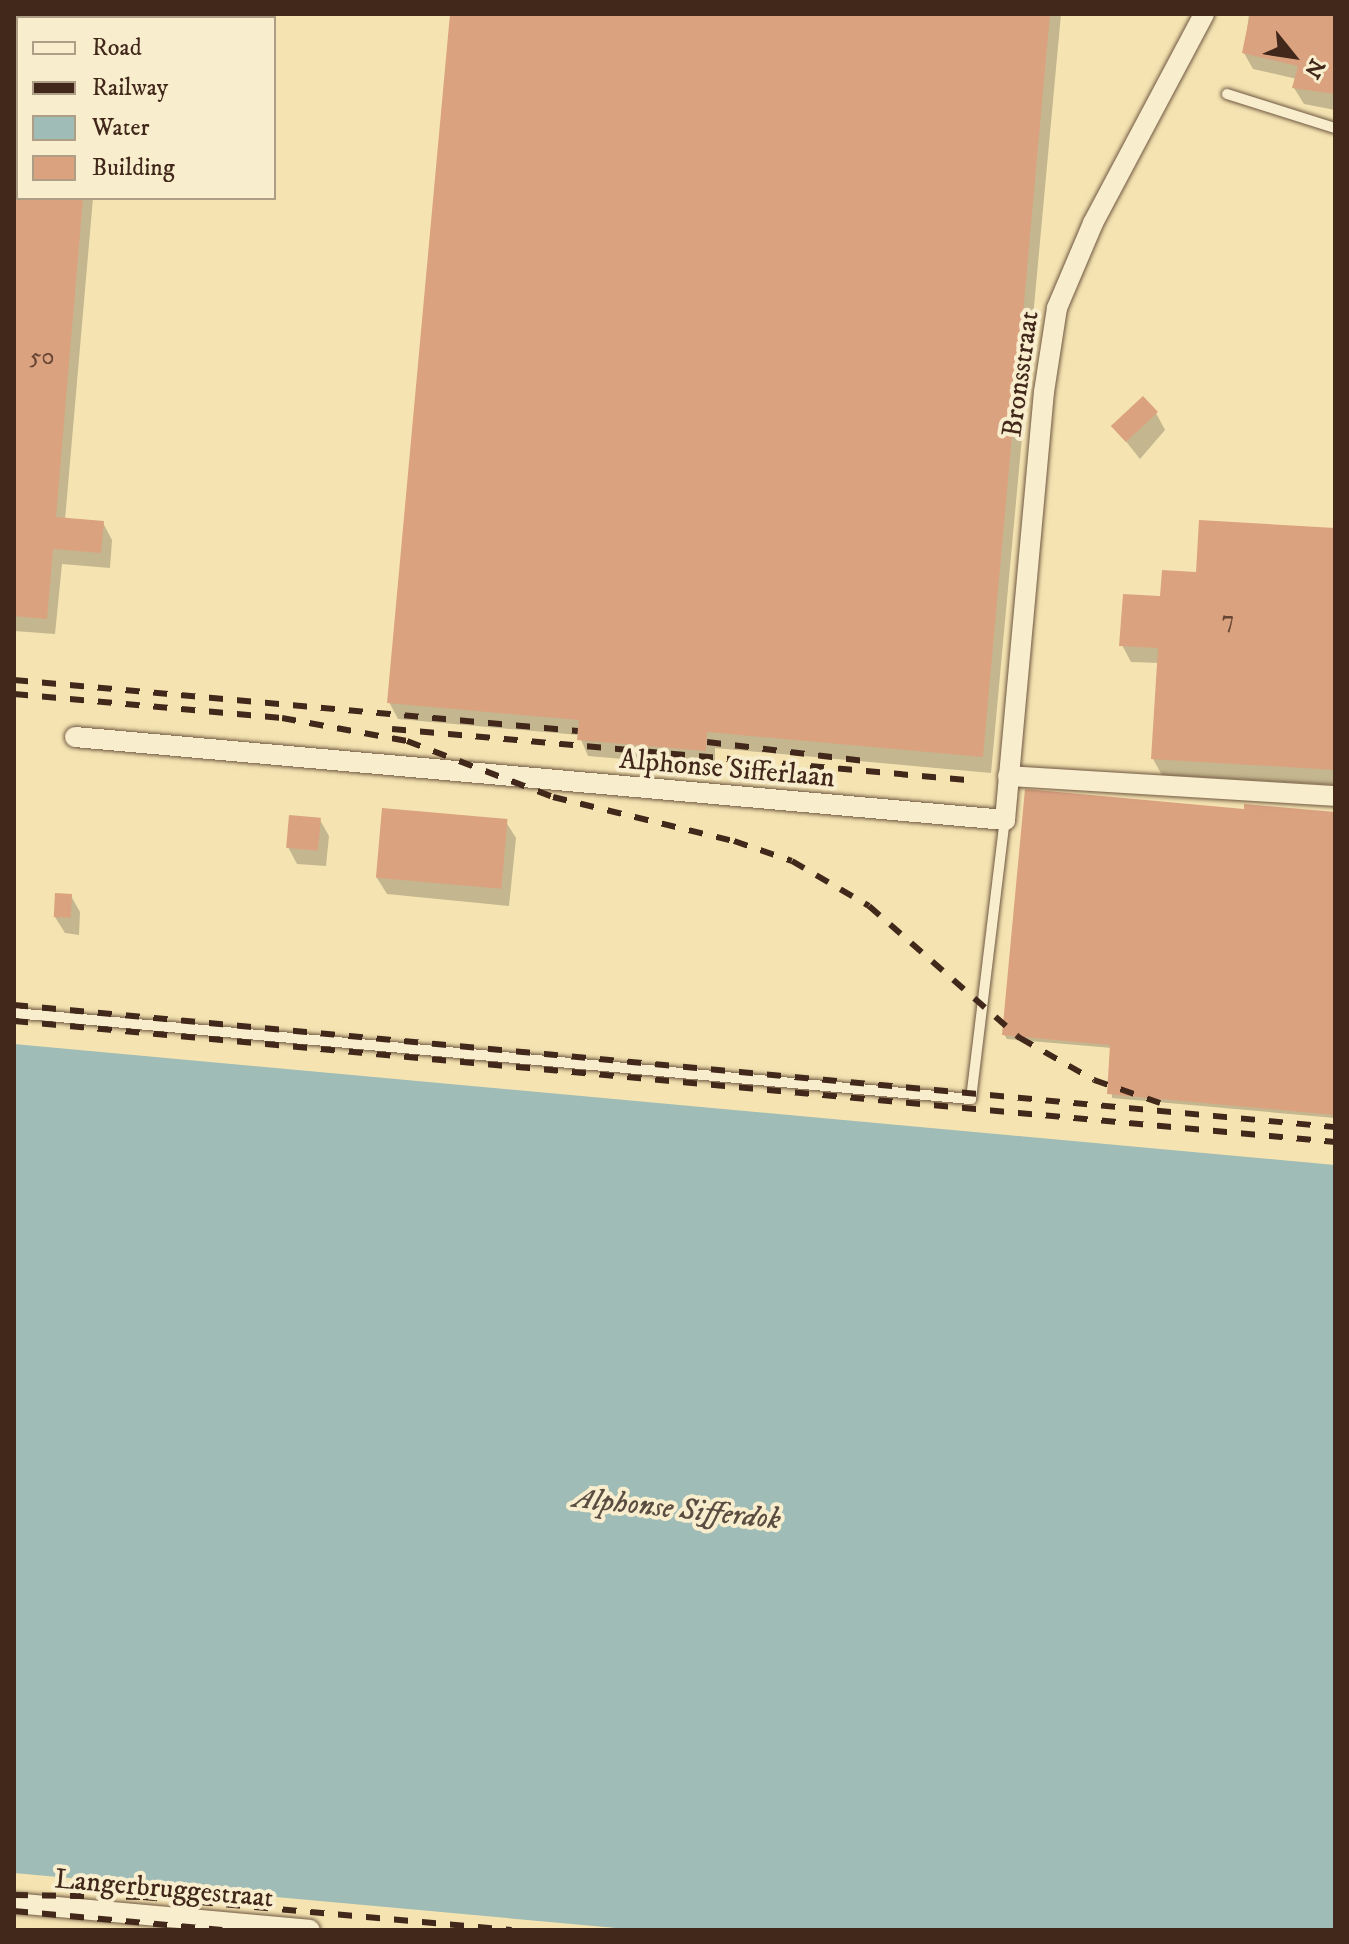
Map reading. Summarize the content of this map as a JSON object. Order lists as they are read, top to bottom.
{
  "streets": {
    "street": ["Bronsstraat", "Alphonse Sifferlaan", "Langerbruggestraat"]
  },
  "water": ["Alphonse Sifferdok"],
  "house_numbers": ["50", "7"],
  "legend": [
    "Road",
    "Railway",
    "Water",
    "Building"
  ],
  "north": "bottom right"
}
